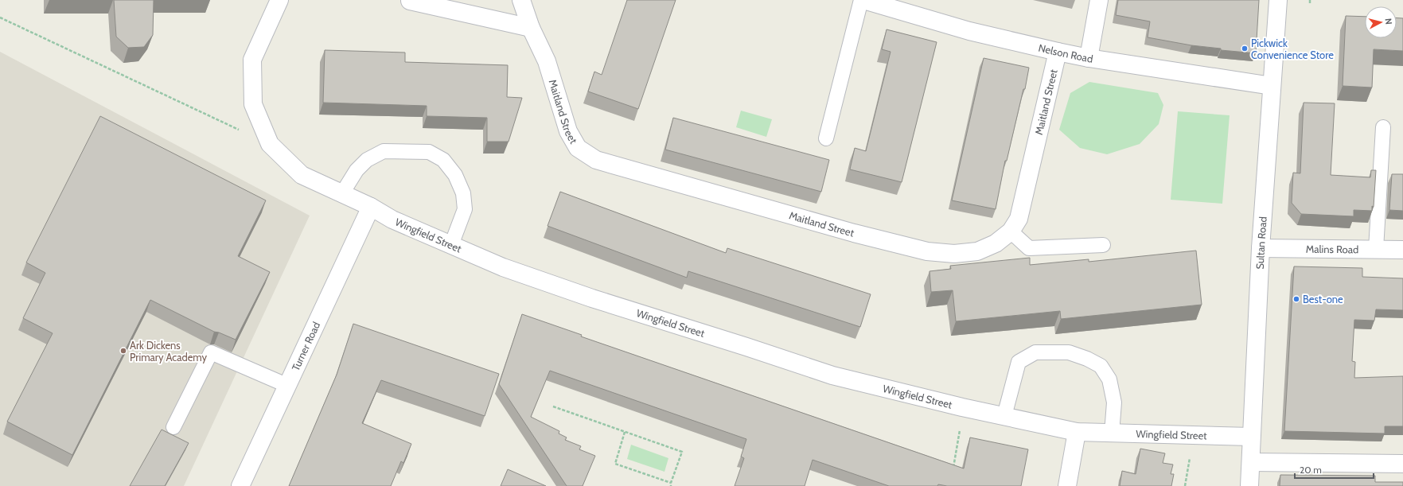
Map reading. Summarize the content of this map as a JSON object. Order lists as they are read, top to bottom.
{
  "streets": {
    "street": [
      "Nelson Road",
      "Maitland Street",
      "Wingfield Street",
      "Sultan Road",
      "Malins Road",
      "Turner Road"
    ]
  },
  "crossings": [
    ["Nelson Road", "Maitland Street"],
    ["Nelson Road", "Sultan Road"],
    ["Wingfield Street", "Sultan Road"],
    ["Wingfield Street", "Turner Road"],
    ["Sultan Road", "Malins Road"]
  ],
  "places": ["Pickwick Convenience Store", "Best-one", "Ark Dickens Primary Academy"],
  "scale_bar": "20 m",
  "north": "right"
}
